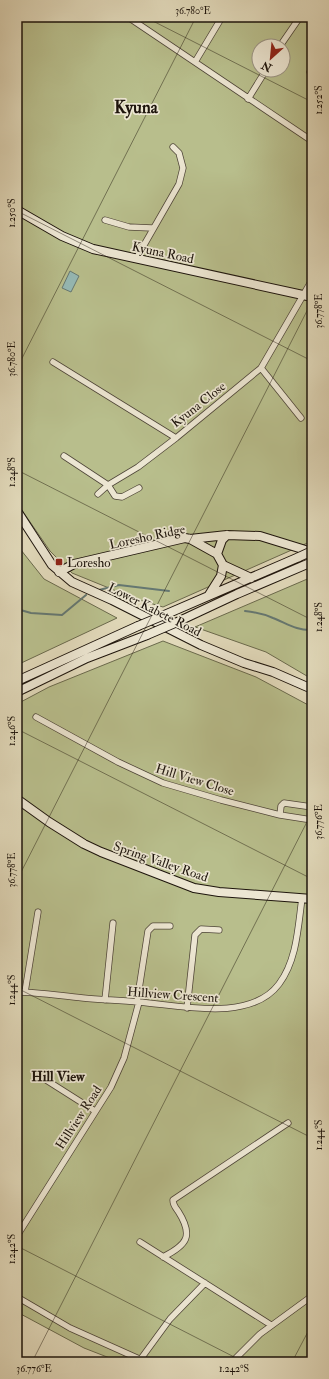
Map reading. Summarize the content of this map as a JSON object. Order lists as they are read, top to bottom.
{
  "streets": {
    "main road": [
      "Kyuna Road",
      "Loresho Ridge",
      "Lower Kabete Road",
      "Spring Valley Road"
    ],
    "street": [
      "Kyuna Close",
      "Hill View Close",
      "Hillview Crescent",
      "Hillview Road"
    ]
  },
  "crossings": [
    ["Kyuna Road", "Kyuna Close"],
    ["Loresho Ridge", "Lower Kabete Road"],
    ["Spring Valley Road", "Hillview Crescent"],
    ["Hillview Crescent", "Hillview Road"]
  ],
  "districts": ["Kyuna", "Hill View"],
  "places": {
    "transit": ["Loresho"]
  },
  "north": "bottom left",
  "coordinates": [
    "36.780°E",
    "1.252°S",
    "1.250°S",
    "36.778°E",
    "1.248°S",
    "1.246°S",
    "36.776°E",
    "1.244°S",
    "1.242°S"
  ]
}
